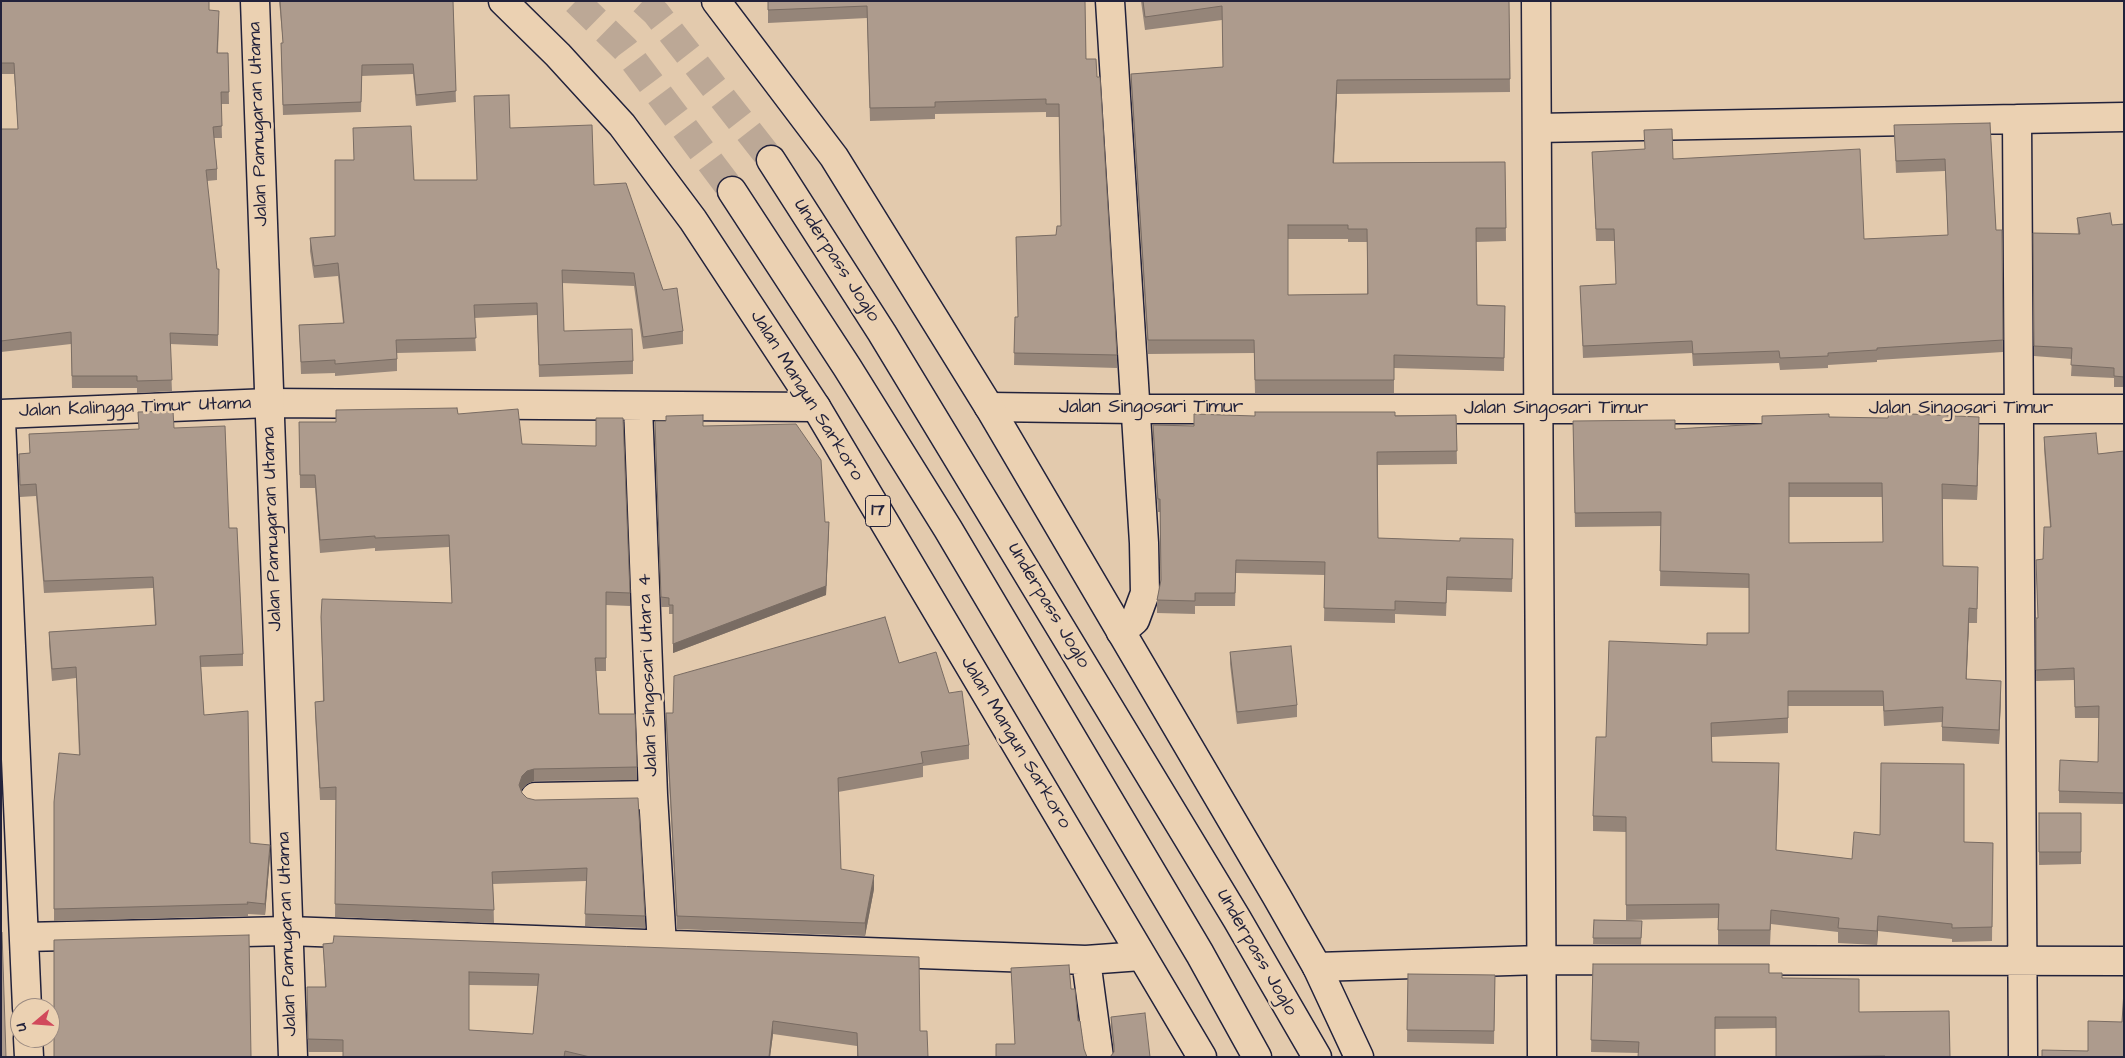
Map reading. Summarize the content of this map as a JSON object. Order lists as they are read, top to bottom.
{
  "streets": {
    "main road": [
      "Jalan Pamugaran Utama",
      "Underpass Joglo",
      "Jalan Mangun Sarkoro",
      "Jalan Kalingga Timur Utama",
      "Jalan Singosari Timur",
      "17",
      "Jalan Singosari Utara 4"
    ]
  },
  "crossings": [
    ["Jalan Pamugaran Utama", "Jalan Kalingga Timur Utama"],
    ["Jalan Mangun Sarkoro", "Jalan Kalingga Timur Utama"],
    ["Jalan Kalingga Timur Utama", "Jalan Singosari Utara 4"]
  ],
  "north": "left"
}
